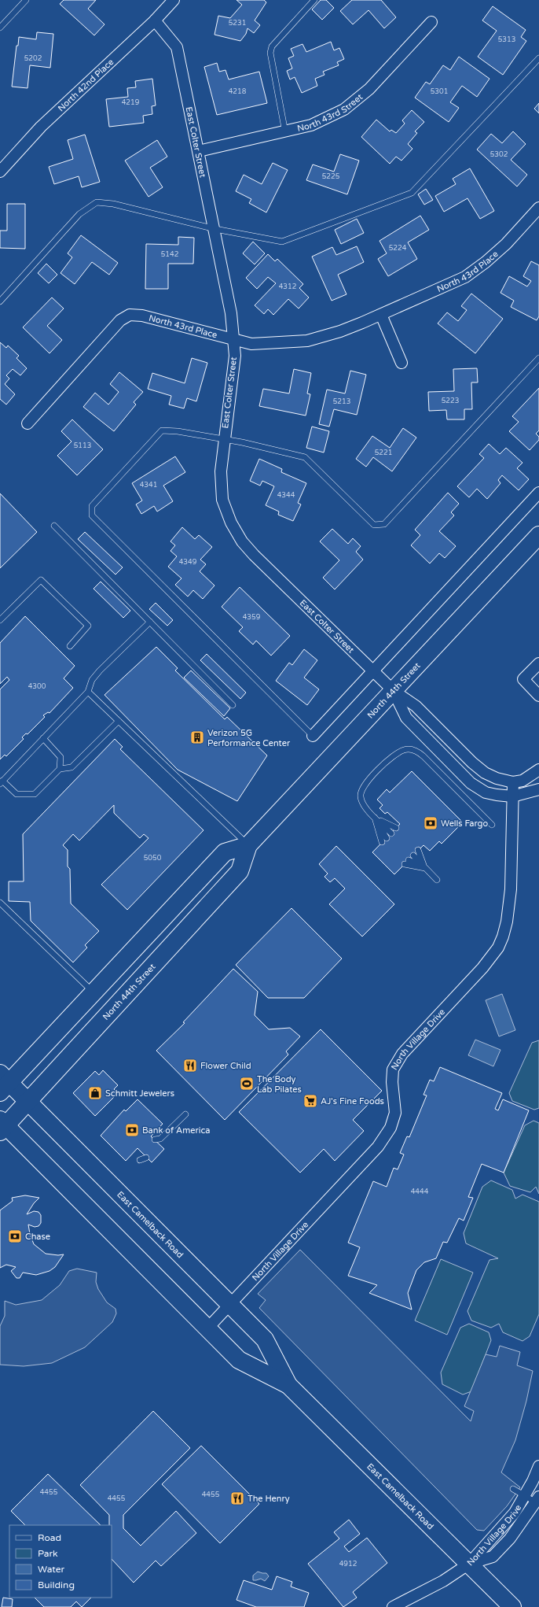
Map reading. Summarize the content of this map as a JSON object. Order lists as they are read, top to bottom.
{
  "streets": {
    "main road": ["North 44th Street", "East Camelback Road"],
    "street": [
      "North 42nd Place",
      "North 43rd Street",
      "East Colter Street",
      "North 43rd Place",
      "North Village Drive"
    ]
  },
  "crossings": [
    ["North 42nd Place", "East Colter Street"],
    ["North 43rd Street", "East Colter Street"],
    ["East Colter Street", "North 43rd Place"],
    ["East Colter Street", "North 44th Street"],
    ["East Colter Street", "North Village Drive"],
    ["North 44th Street", "East Camelback Road"],
    ["North Village Drive", "East Camelback Road"]
  ],
  "places": {
    "building": ["Verizon 5G Performance Center"],
    "bank": ["Wells Fargo", "Bank of America", "Chase"],
    "restaurant": ["Flower Child", "The Henry"],
    "sports": ["The Body Lab Pilates"],
    "shop": ["Schmitt Jewelers"],
    "supermarket": ["AJ's Fine Foods"]
  },
  "house_numbers": [
    "5231",
    "5313",
    "5202",
    "4218",
    "5301",
    "4219",
    "5302",
    "5225",
    "5224",
    "5142",
    "4312",
    "5223",
    "5213",
    "5113",
    "5221",
    "4341",
    "4344",
    "4349",
    "4359",
    "4300",
    "5050",
    "4444",
    "4455",
    "4455",
    "4455",
    "4912"
  ],
  "legend": [
    "Road",
    "Park",
    "Water",
    "Building"
  ]
}
